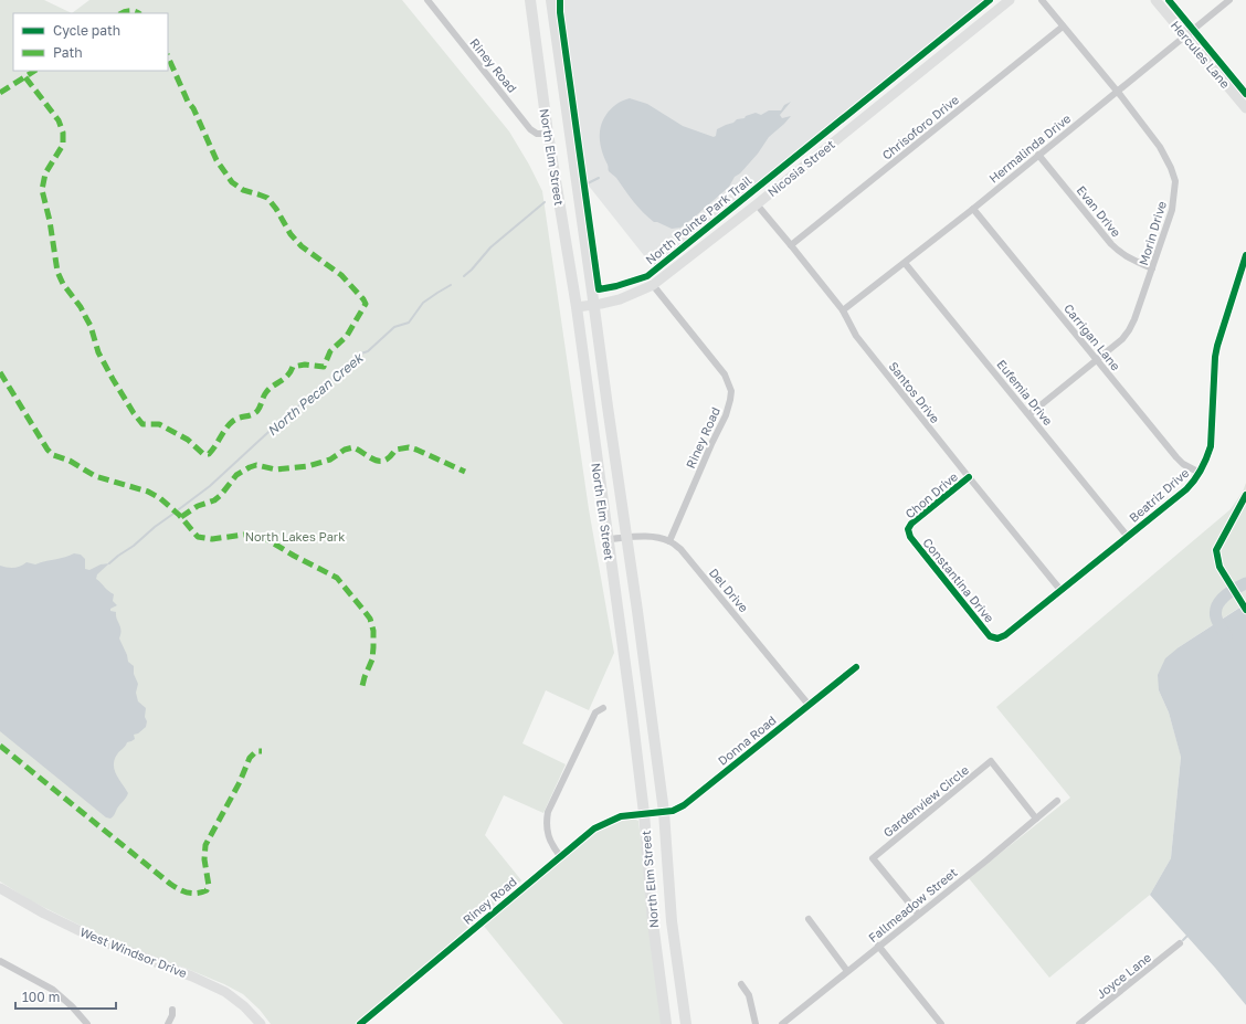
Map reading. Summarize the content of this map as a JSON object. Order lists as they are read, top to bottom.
{
  "streets": {
    "main road": ["North Elm Street"],
    "street": [
      "Hercules Lane",
      "Riney Road",
      "Chrisoforo Drive",
      "Hermalinda Drive",
      "Nicosia Street",
      "Evan Drive",
      "Morin Drive",
      "Carrigan Lane",
      "Santos Drive",
      "Eufemia Drive",
      "Chon Drive",
      "Beatriz Drive",
      "Constantina Drive",
      "Del Drive",
      "Donna Road",
      "Gardenview Circle",
      "Fallmeadow Street",
      "West Windsor Drive",
      "Joyce Lane"
    ],
    "cycle path": ["North Pointe Park Trail"]
  },
  "crossings": [
    ["Hercules Lane", "Hermalinda Drive"],
    ["Riney Road", "North Elm Street"],
    ["Riney Road", "Nicosia Street"],
    ["Riney Road", "Del Drive"],
    ["Riney Road", "Donna Road"],
    ["Chrisoforo Drive", "Morin Drive"],
    ["Chrisoforo Drive", "Santos Drive"],
    ["Hermalinda Drive", "Evan Drive"],
    ["Hermalinda Drive", "Morin Drive"],
    ["Hermalinda Drive", "Carrigan Lane"],
    ["Hermalinda Drive", "Santos Drive"],
    ["Hermalinda Drive", "Eufemia Drive"],
    ["North Elm Street", "Nicosia Street"],
    ["North Elm Street", "Donna Road"],
    ["Nicosia Street", "Santos Drive"],
    ["Evan Drive", "Morin Drive"],
    ["Morin Drive", "Carrigan Lane"],
    ["Morin Drive", "Eufemia Drive"],
    ["Carrigan Lane", "Beatriz Drive"],
    ["Santos Drive", "Chon Drive"],
    ["Santos Drive", "Beatriz Drive"],
    ["Eufemia Drive", "Beatriz Drive"],
    ["Chon Drive", "Constantina Drive"],
    ["Beatriz Drive", "Constantina Drive"],
    ["Del Drive", "Donna Road"],
    ["Gardenview Circle", "Fallmeadow Street"]
  ],
  "water": ["North Pecan Creek"],
  "parks": ["North Lakes Park"],
  "legend": ["Cycle path", "Path"],
  "scale_bar": "100 m"
}
